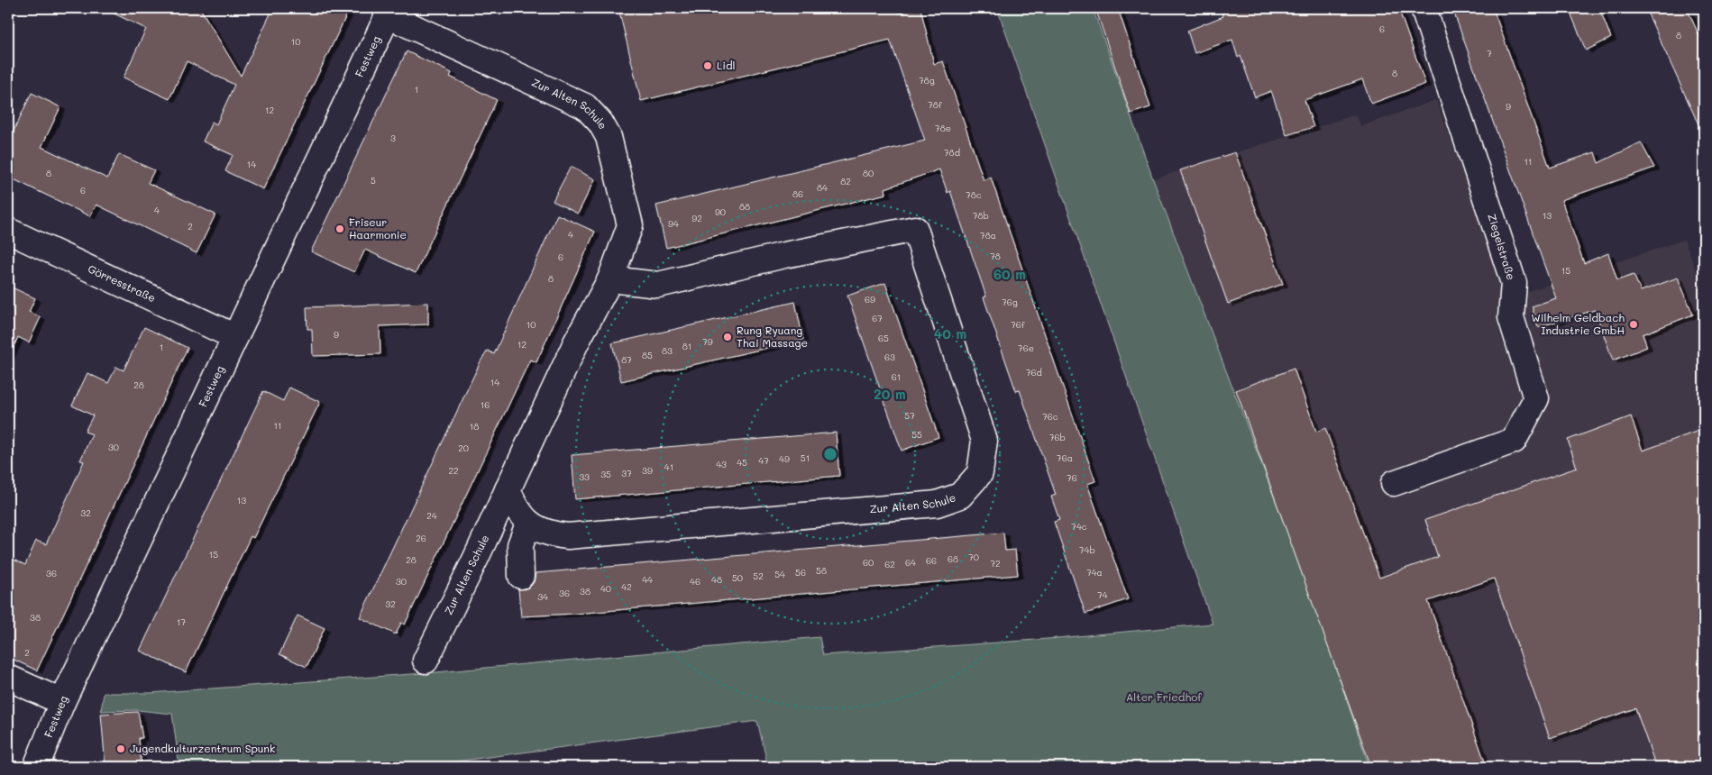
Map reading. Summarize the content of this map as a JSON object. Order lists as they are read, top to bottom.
{
  "streets": {
    "street": [
      "Festweg",
      "Zur Alten Schule",
      "Ziegelstraße",
      "Görresstraße"
    ]
  },
  "crossings": [
    ["Festweg", "Zur Alten Schule"],
    ["Festweg", "Görresstraße"]
  ],
  "parks": ["Alter Friedhof"],
  "places": [
    "Lidl",
    "Friseur Haarmonie",
    "Wilhelm Geldbach Industrie GmbH",
    "Rung Ryuang Thai Massage",
    "Jugendkulturzentrum Spunk"
  ],
  "house_numbers": [
    "6",
    "8",
    "10",
    "7",
    "8",
    "78g",
    "1",
    "78f",
    "9",
    "12",
    "78e",
    "3",
    "78d",
    "11",
    "14",
    "8",
    "80",
    "5",
    "82",
    "84",
    "6",
    "86",
    "78c",
    "88",
    "4",
    "90",
    "78b",
    "13",
    "92",
    "94",
    "2",
    "4",
    "78a",
    "78",
    "6",
    "15",
    "8",
    "69",
    "76g",
    "67",
    "10",
    "76f",
    "9",
    "65",
    "79",
    "12",
    "81",
    "1",
    "76e",
    "83",
    "85",
    "63",
    "87",
    "76d",
    "61",
    "14",
    "28",
    "16",
    "57",
    "76c",
    "11",
    "18",
    "55",
    "76b",
    "30",
    "20",
    "51",
    "76a",
    "49",
    "47",
    "45",
    "43",
    "41",
    "22",
    "39",
    "37",
    "35",
    "33",
    "76",
    "13",
    "32",
    "24",
    "74c",
    "26",
    "74b",
    "15",
    "70",
    "68",
    "28",
    "66",
    "60",
    "64",
    "72",
    "62",
    "58",
    "56",
    "74a",
    "36",
    "54",
    "52",
    "50",
    "44",
    "48",
    "30",
    "46",
    "42",
    "40",
    "38",
    "36",
    "74",
    "34",
    "32",
    "38",
    "17",
    "2"
  ],
  "rings": ["60 m", "40 m", "20 m"]
}
